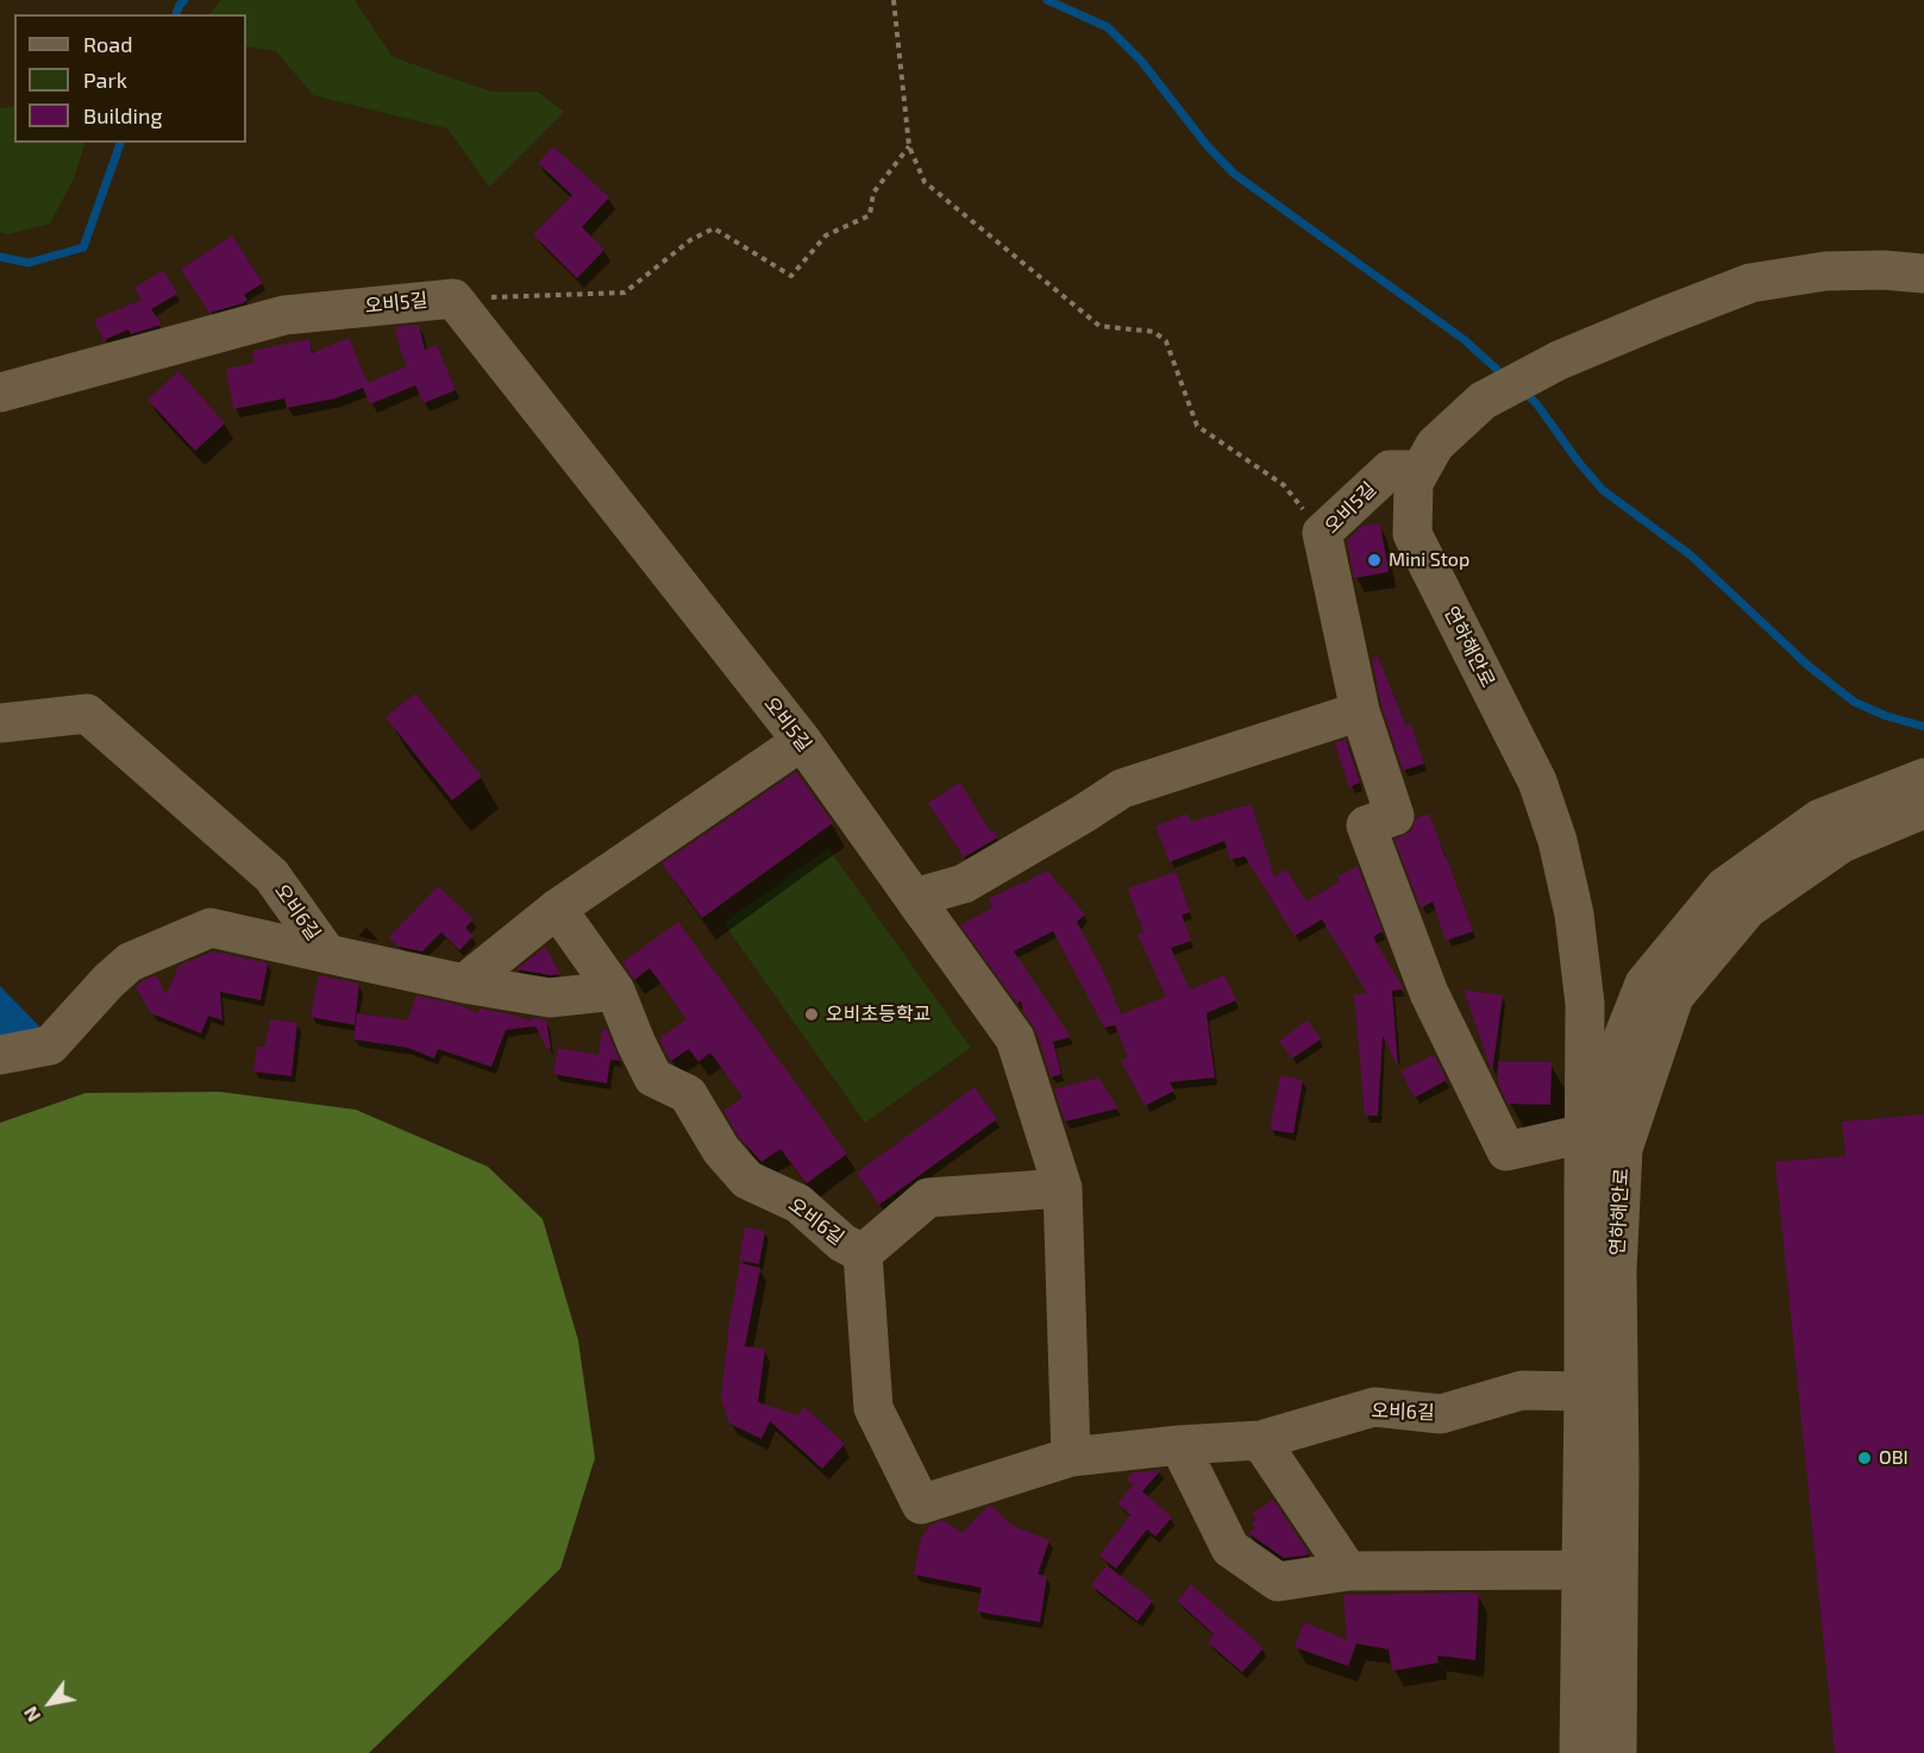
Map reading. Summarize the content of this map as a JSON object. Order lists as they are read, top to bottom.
{
  "streets": {
    "street": ["오비5길", "연하해안로", "오비6길"]
  },
  "crossings": [
    ["오비5길", "연하해안로"],
    ["오비5길", "오비6길"],
    ["연하해안로", "오비6길"]
  ],
  "places": ["Mini Stop", "오비초등학교", "OBI"],
  "legend": ["Road", "Park", "Building"],
  "north": "bottom left"
}
